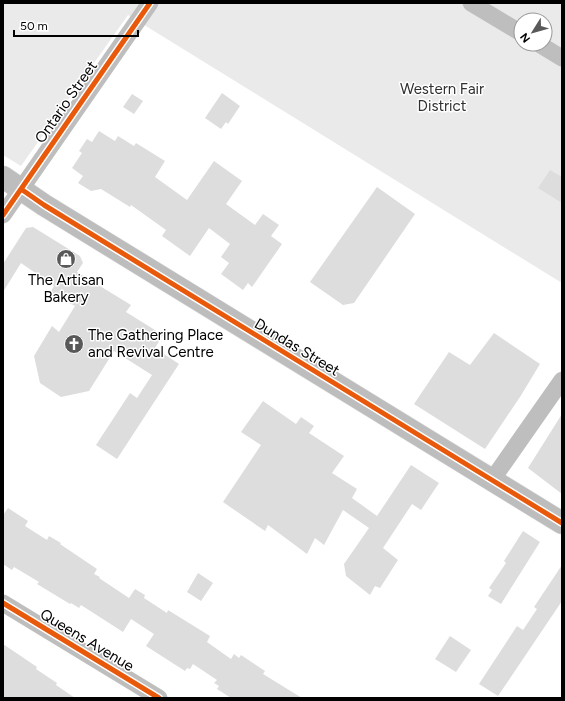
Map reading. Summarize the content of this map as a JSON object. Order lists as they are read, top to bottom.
{
  "streets": {
    "main road": ["Dundas Street"],
    "street": ["Ontario Street", "Queens Avenue"]
  },
  "crossings": [
    ["Ontario Street", "Dundas Street"]
  ],
  "parks": ["Western Fair District"],
  "places": {
    "shop": ["The Artisan Bakery"],
    "church": ["The Gathering Place and Revival Centre"]
  },
  "scale_bar": "50 m",
  "north": "bottom left"
}
